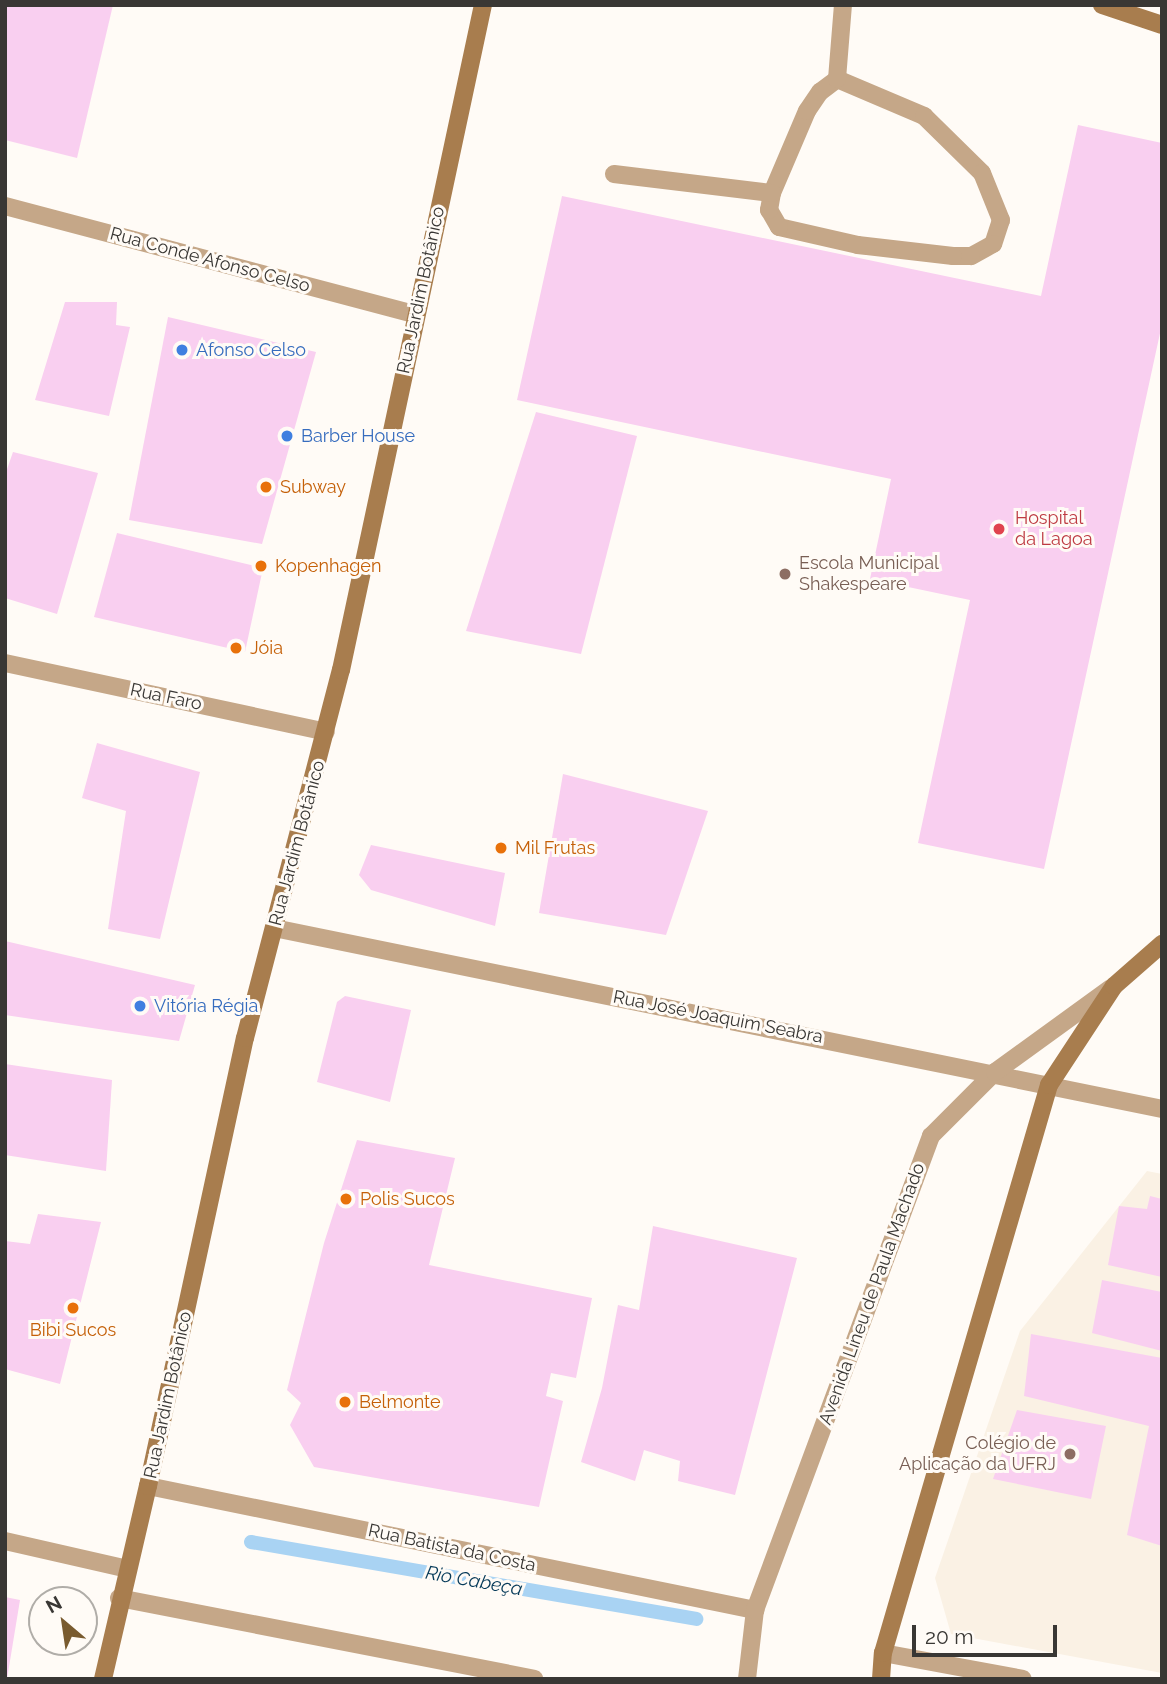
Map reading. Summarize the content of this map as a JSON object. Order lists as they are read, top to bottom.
{
  "streets": {
    "main road": ["Rua Jardim Botânico", "Avenida Lineu de Paula Machado"],
    "street": [
      "Rua Conde Afonso Celso",
      "Rua Faro",
      "Rua José Joaquim Seabra",
      "Rua Batista da Costa"
    ]
  },
  "crossings": [
    ["Rua Conde Afonso Celso", "Rua Jardim Botânico"],
    ["Rua Jardim Botânico", "Rua Faro"],
    ["Rua Jardim Botânico", "Rua José Joaquim Seabra"],
    ["Rua Jardim Botânico", "Rua Batista da Costa"],
    ["Rua José Joaquim Seabra", "Avenida Lineu de Paula Machado"],
    ["Avenida Lineu de Paula Machado", "Rua Batista da Costa"]
  ],
  "water": ["Rio Cabeça"],
  "places": [
    "Afonso Celso",
    "Barber House",
    "Subway",
    "Hospital da Lagoa",
    "Kopenhagen",
    "Escola Municipal Shakespeare",
    "Jóia",
    "Mil Frutas",
    "Vitória Régia",
    "Polis Sucos",
    "Bibi Sucos",
    "Belmonte",
    "Colégio de Aplicação da UFRJ"
  ],
  "scale_bar": "20 m",
  "north": "top left"
}
